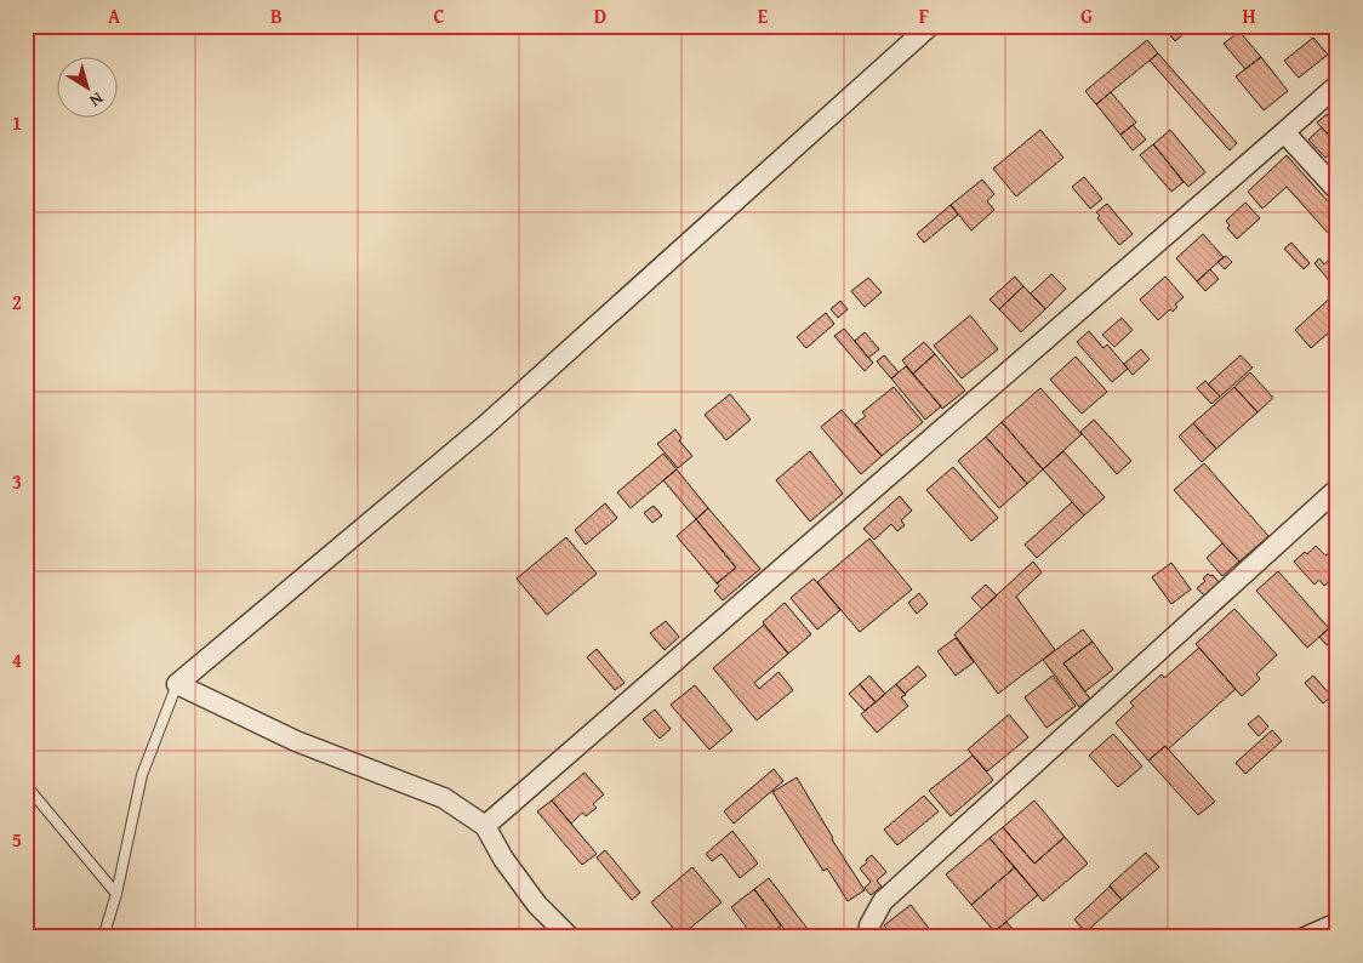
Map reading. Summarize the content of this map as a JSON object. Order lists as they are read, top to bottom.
{
  "north": "bottom right",
  "grid": {
    "columns": [
      "A",
      "B",
      "C",
      "D",
      "E",
      "F",
      "G",
      "H"
    ],
    "rows": [
      "1",
      "2",
      "3",
      "4",
      "5"
    ]
  }
}
